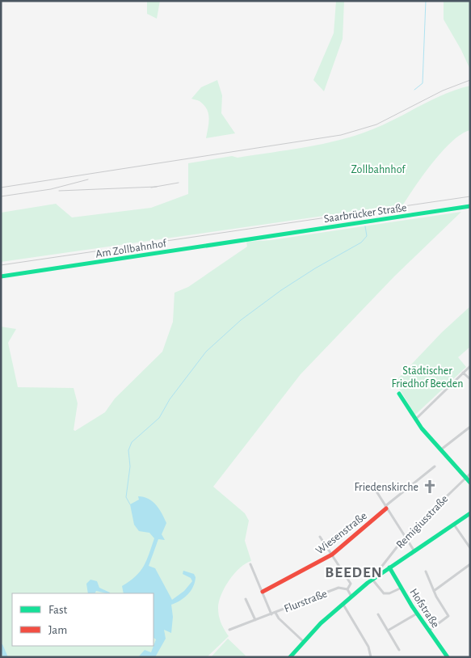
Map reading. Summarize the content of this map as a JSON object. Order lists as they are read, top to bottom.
{
  "streets": {
    "street": [
      "Saarbrücker Straße",
      "Am Zollbahnhof",
      "Remigiusstraße",
      "Wiesenstraße",
      "Flurstraße",
      "Hofstraße"
    ]
  },
  "crossings": [
    ["Saarbrücker Straße", "Am Zollbahnhof"]
  ],
  "districts": ["BEEDEN"],
  "parks": ["Zollbahnhof", "Städtischer Friedhof Beeden"],
  "places": {
    "church": ["Friedenskirche"]
  },
  "legend": ["Fast", "Jam"]
}
